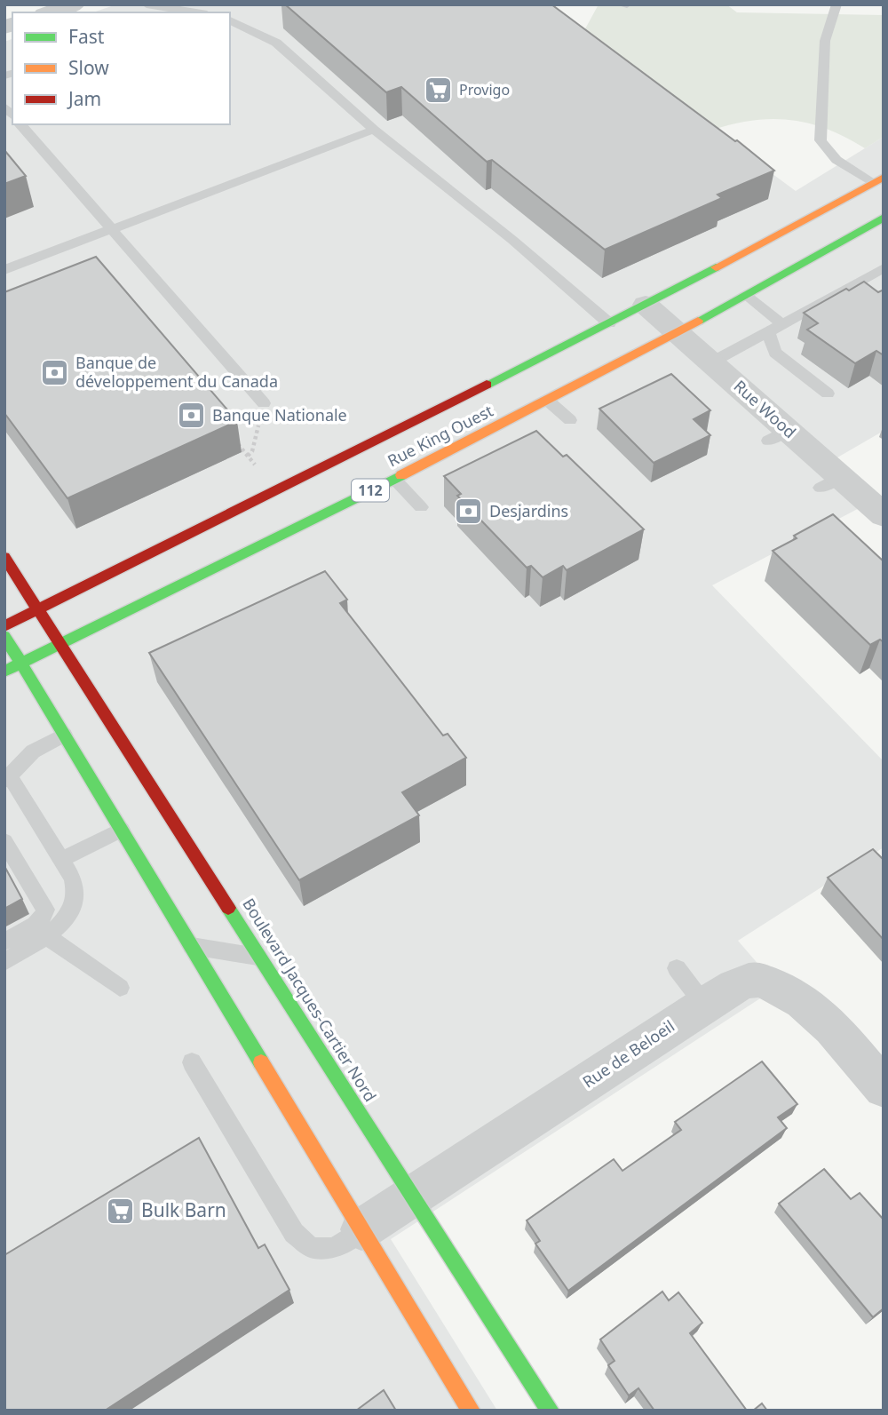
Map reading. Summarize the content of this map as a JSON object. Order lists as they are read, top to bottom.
{
  "streets": {
    "main road": ["Rue King Ouest", "112", "Boulevard Jacques-Cartier Nord"],
    "street": ["Rue Wood", "Rue de Beloeil"]
  },
  "crossings": [
    ["Rue Wood", "Rue King Ouest"],
    ["Rue King Ouest", "Boulevard Jacques-Cartier Nord"],
    ["Boulevard Jacques-Cartier Nord", "Rue de Beloeil"]
  ],
  "places": {
    "supermarket": ["Provigo", "Bulk Barn"],
    "bank": ["Banque de développement du Canada", "Banque Nationale", "Desjardins"]
  },
  "legend": ["Fast", "Slow", "Jam"]
}
